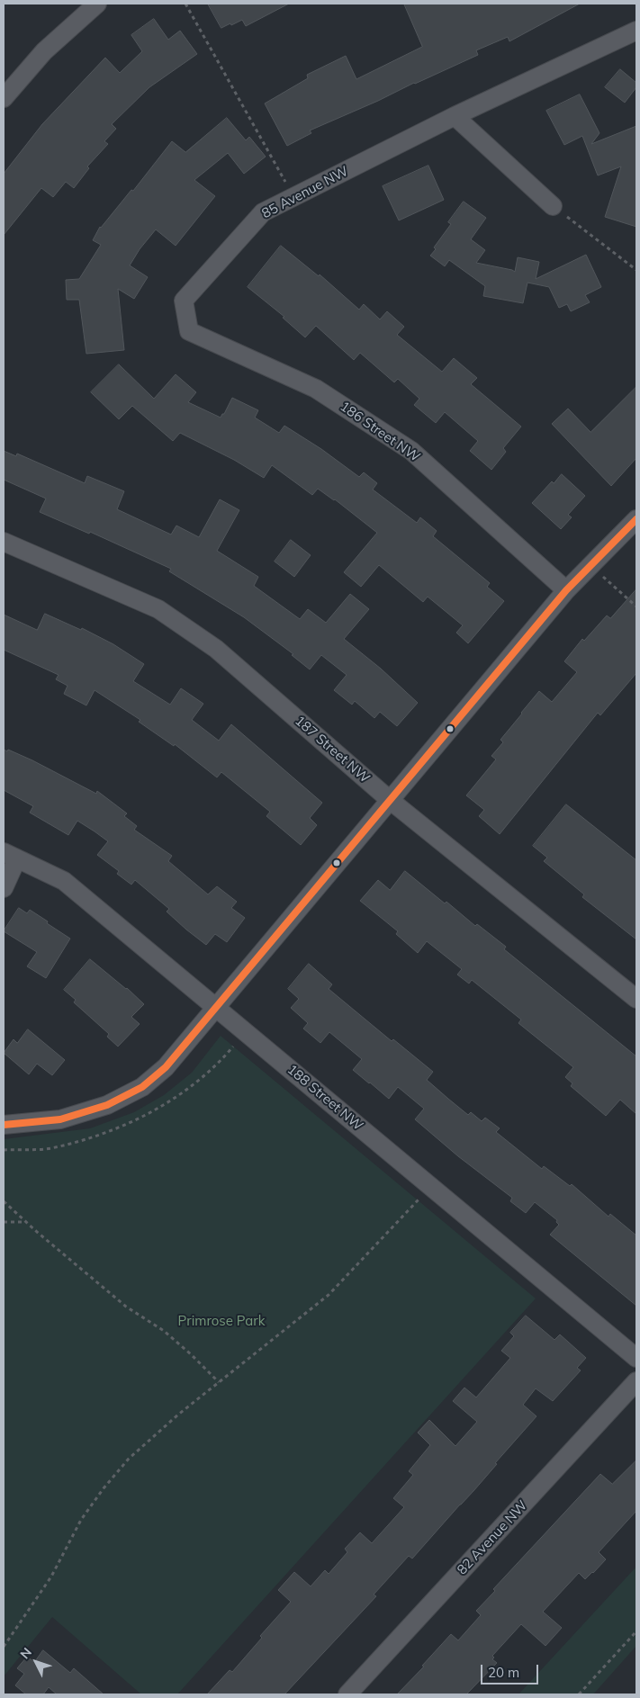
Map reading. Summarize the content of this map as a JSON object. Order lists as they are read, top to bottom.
{
  "streets": {
    "street": [
      "85 Avenue NW",
      "186 Street NW",
      "187 Street NW",
      "188 Street NW",
      "82 Avenue NW"
    ]
  },
  "crossings": [
    ["85 Avenue NW", "186 Street NW"]
  ],
  "parks": ["Primrose Park"],
  "scale_bar": "20 m",
  "north": "top left"
}
